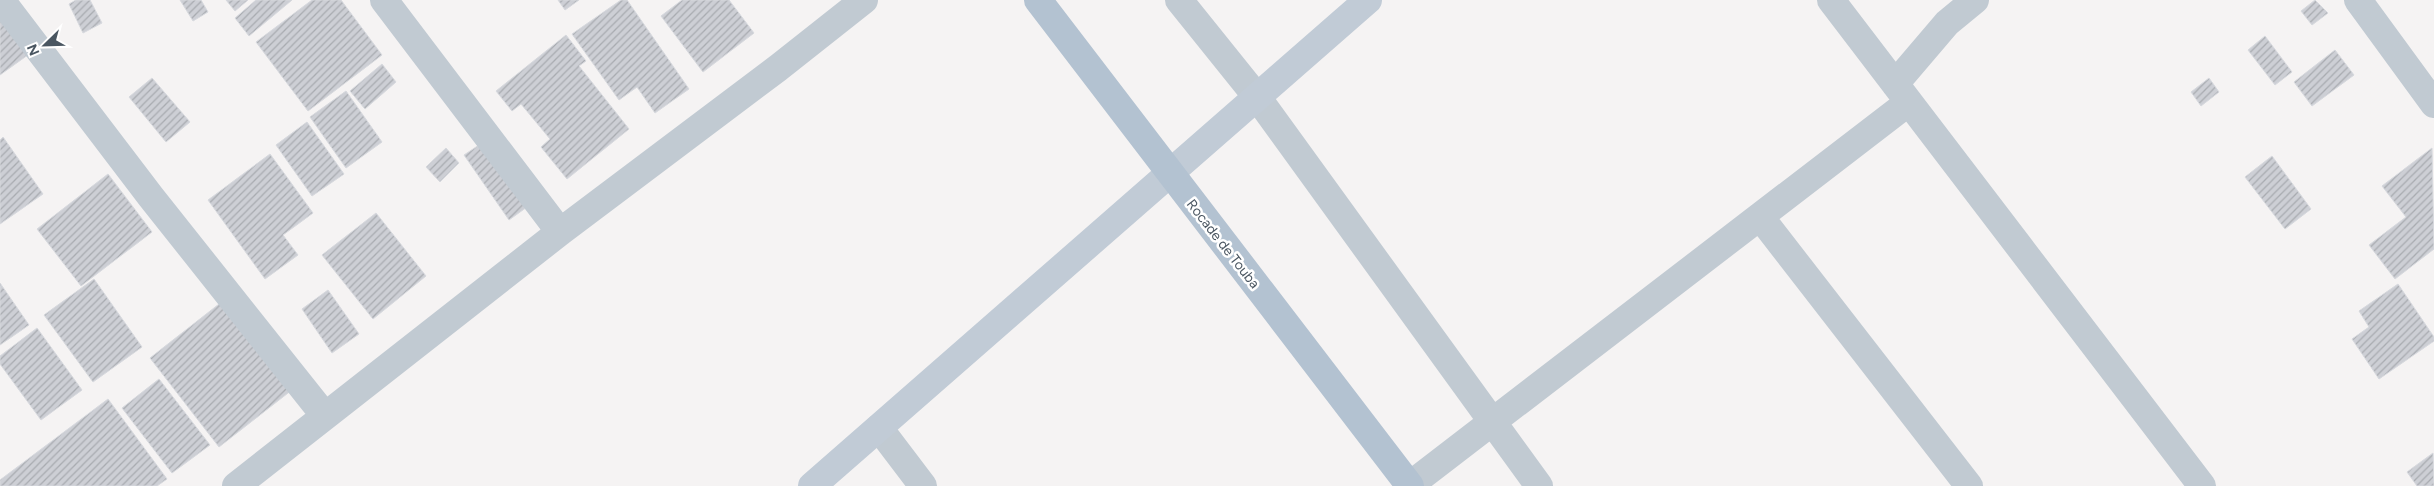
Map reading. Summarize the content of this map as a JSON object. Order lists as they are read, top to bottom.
{
  "streets": {
    "main road": ["Rocade de Touba"]
  },
  "north": "bottom left"
}
